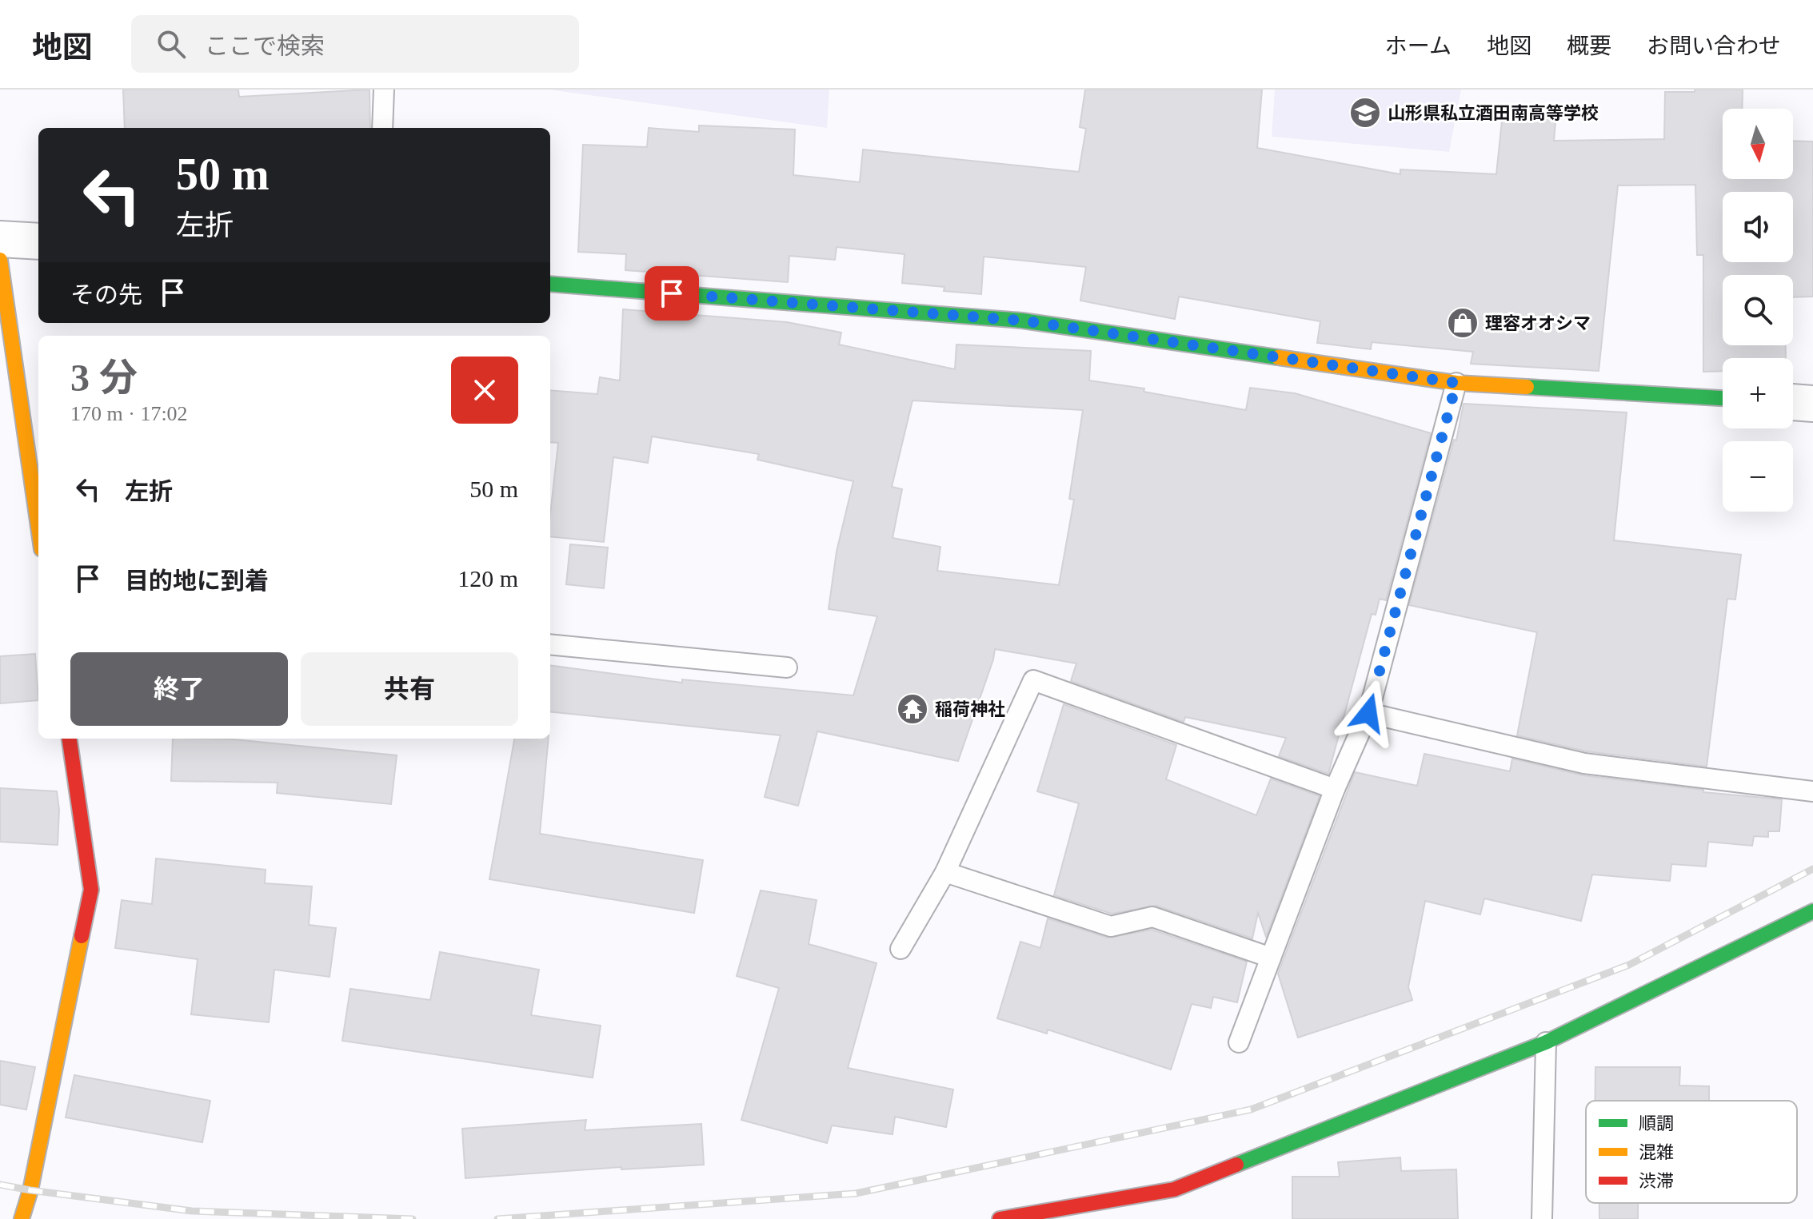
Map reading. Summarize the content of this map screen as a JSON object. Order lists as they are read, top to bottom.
{
  "places": {
    "school or university": ["山形県私立酒田南高等学校"],
    "shop": ["理容オオシマ"],
    "temple": ["稲荷神社"]
  },
  "legend": ["順調", "混雑", "渋滞"],
  "north": "bottom",
  "page": {
    "header": "地図",
    "search": "ここで検索",
    "nav": [
      "ホーム",
      "地図",
      "概要",
      "お問い合わせ"
    ],
    "map_buttons": ["+", "−"],
    "turn": ["50 m", "左折"],
    "then": "その先",
    "heading": ["3 分", "170 m · 17:02"],
    "list": [
      {
        "name": "左折",
        "value": "50 m"
      },
      {
        "name": "目的地に到着",
        "value": "120 m"
      }
    ],
    "buttons": ["終了", "共有"]
  }
}
